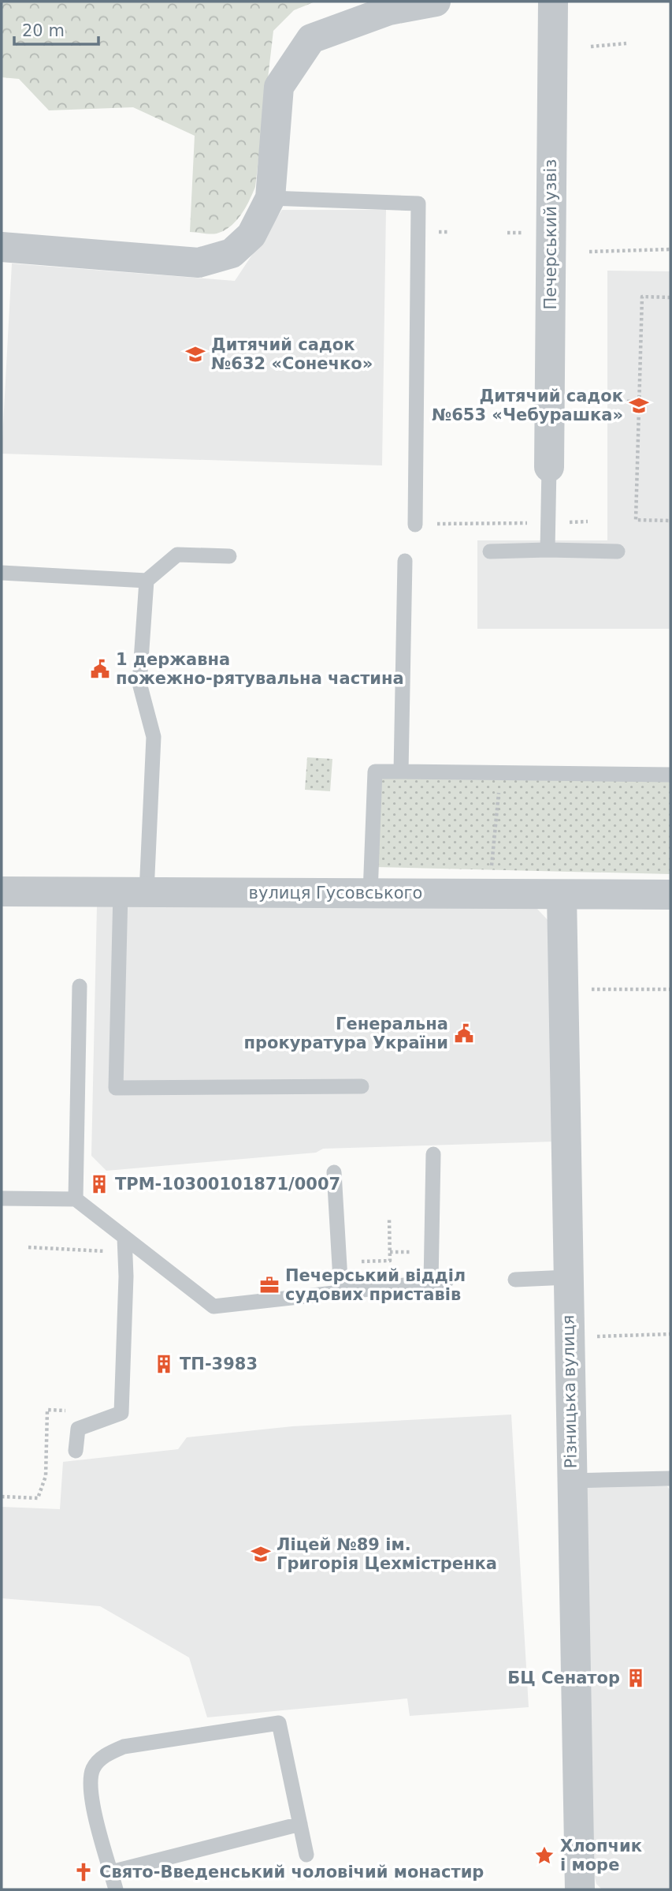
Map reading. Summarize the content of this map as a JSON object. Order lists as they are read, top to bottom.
{
  "streets": {
    "street": ["Печерський узвіз", "вулиця Гусовського", "Різницька вулиця"]
  },
  "crossings": [
    ["вулиця Гусовського", "Різницька вулиця"]
  ],
  "places": {
    "school or university": ["Дитячий садок №632 «Сонечко»", "Дитячий садок №653 «Чебурашка»", "Ліцей №89 ім. Григорія Цехмістренка"],
    "public building": ["1 державна пожежно-рятувальна частина", "Генеральна прокуратура України"],
    "building": ["ТРМ-10300101871/0007", "ТП-3983", "БЦ Сенатор"],
    "office": ["Печерський відділ судових приставів"],
    "place": ["Хлопчик і море"],
    "church": ["Свято-Введенський чоловічий монастир"]
  },
  "scale_bar": "20 m"
}
